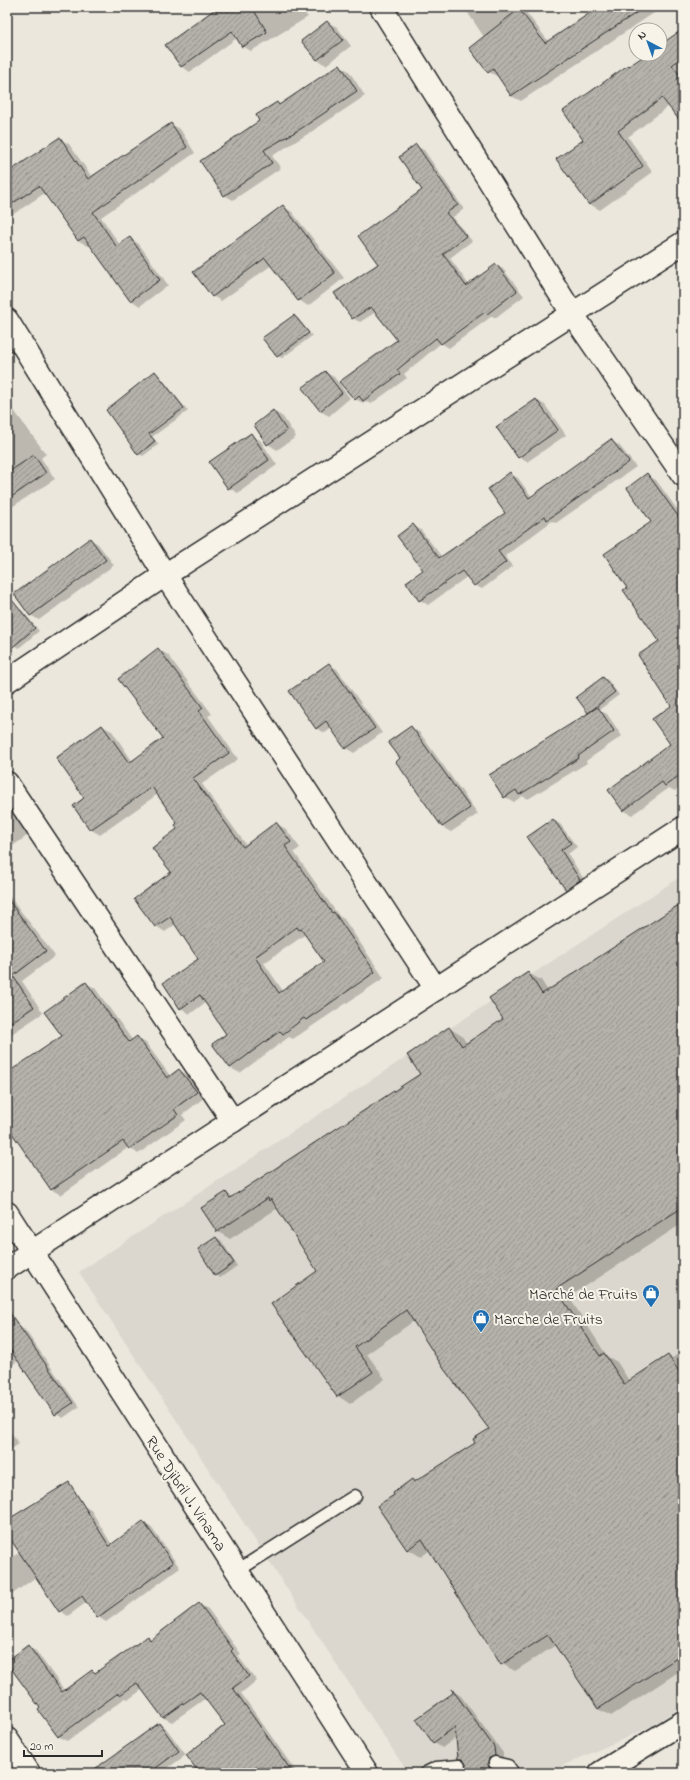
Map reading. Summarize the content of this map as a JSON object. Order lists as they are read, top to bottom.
{
  "streets": {
    "street": ["Rue Djibril J. Vinama"]
  },
  "places": {
    "shop": ["Marché de Fruits", "Marche de Fruits"]
  },
  "scale_bar": "20 m",
  "north": "top left"
}
